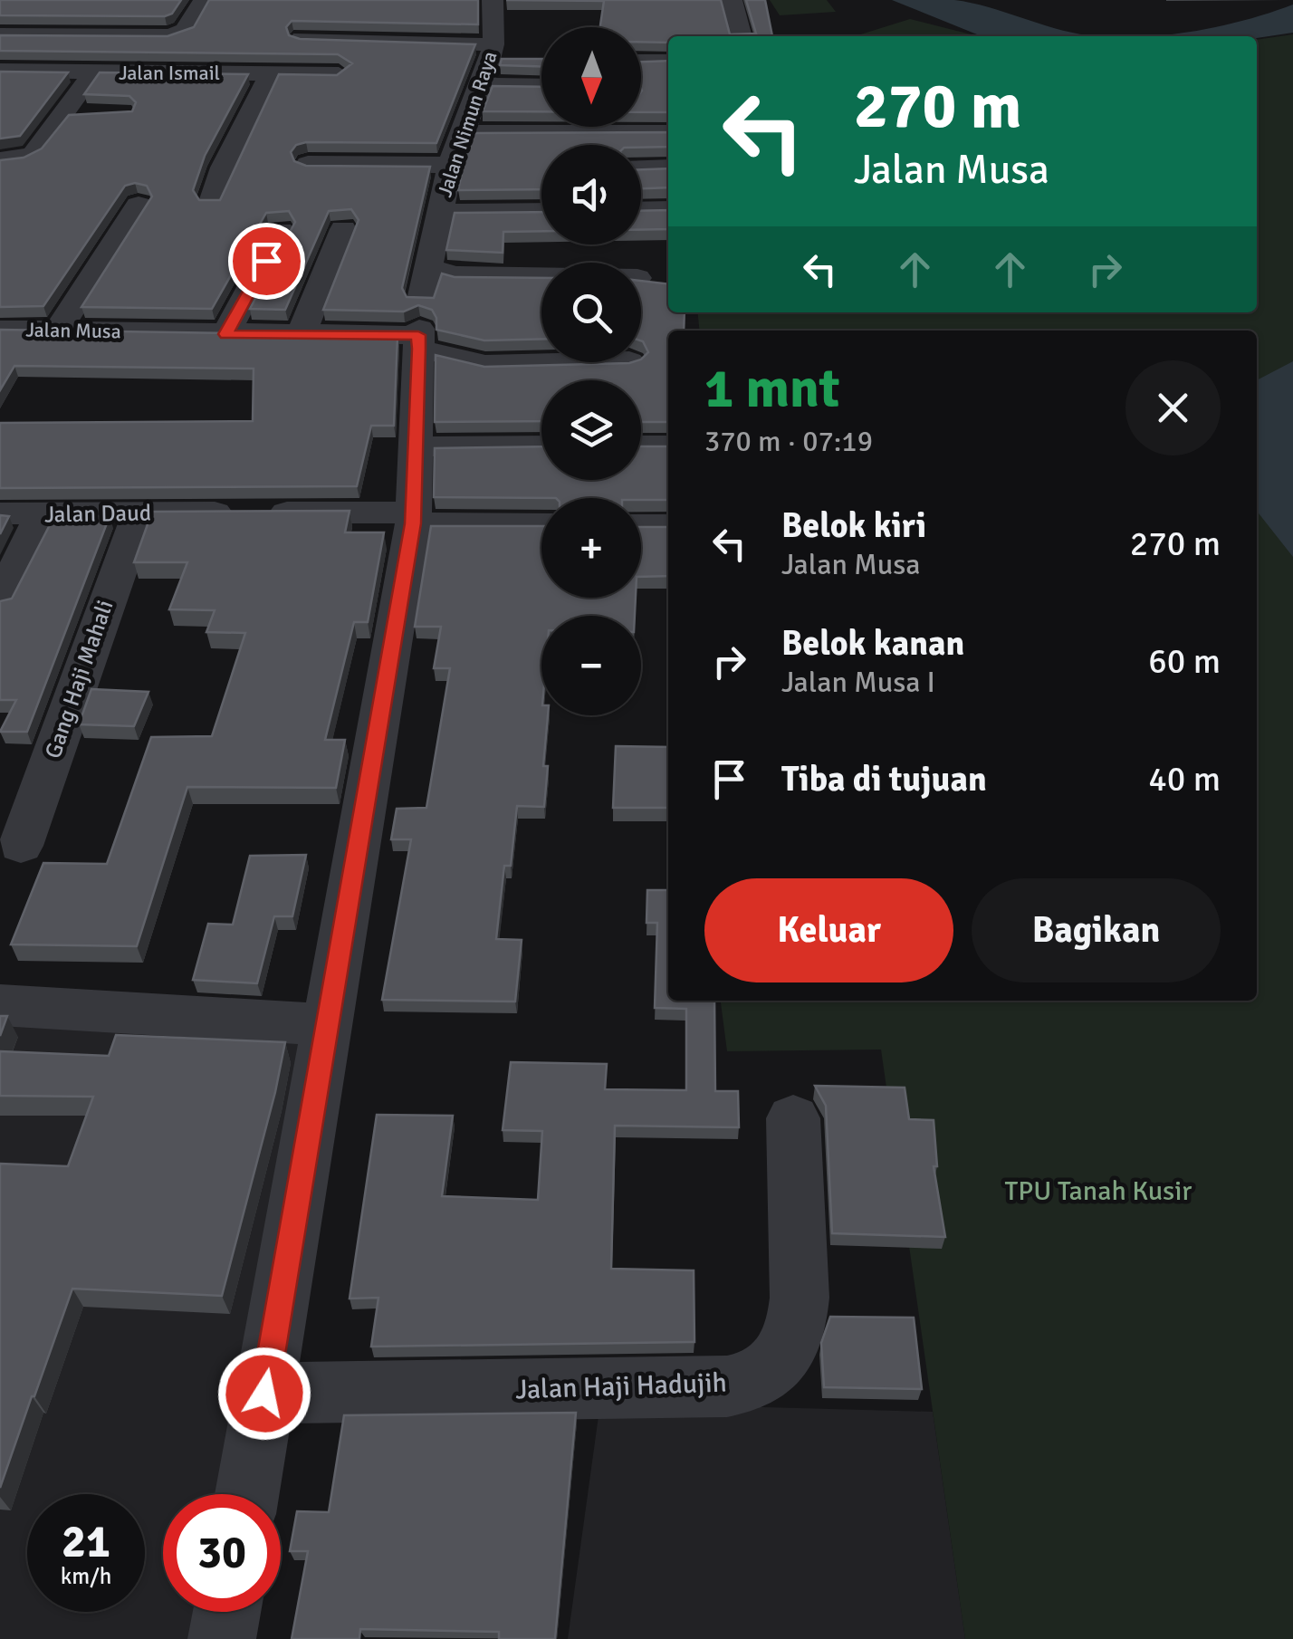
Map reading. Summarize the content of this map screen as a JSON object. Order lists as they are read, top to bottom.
{
  "streets": {
    "street": [
      "Jalan Ismail",
      "Jalan Nimun Raya",
      "Jalan Musa",
      "Jalan Daud",
      "Gang Haji Mahali",
      "Jalan Haji Hadujih"
    ]
  },
  "crossings": [
    ["Jalan Nimun Raya", "Jalan Musa"],
    ["Jalan Nimun Raya", "Jalan Daud"],
    ["Jalan Nimun Raya", "Jalan Haji Hadujih"],
    ["Jalan Daud", "Gang Haji Mahali"]
  ],
  "parks": ["TPU Tanah Kusir"],
  "north": "bottom",
  "page": {
    "map_buttons": ["+", "−"],
    "turn": ["270 m", "Jalan Musa"],
    "heading": ["1 mnt", "370 m · 07:19"],
    "list": [
      {
        "name": "Belok kiri",
        "note": "Jalan Musa",
        "value": "270 m"
      },
      {
        "name": "Belok kanan",
        "note": "Jalan Musa I",
        "value": "60 m"
      },
      {
        "name": "Tiba di tujuan",
        "value": "40 m"
      }
    ],
    "buttons": ["Keluar", "Bagikan"],
    "speed": "21 km/h",
    "limit": "30"
  }
}
